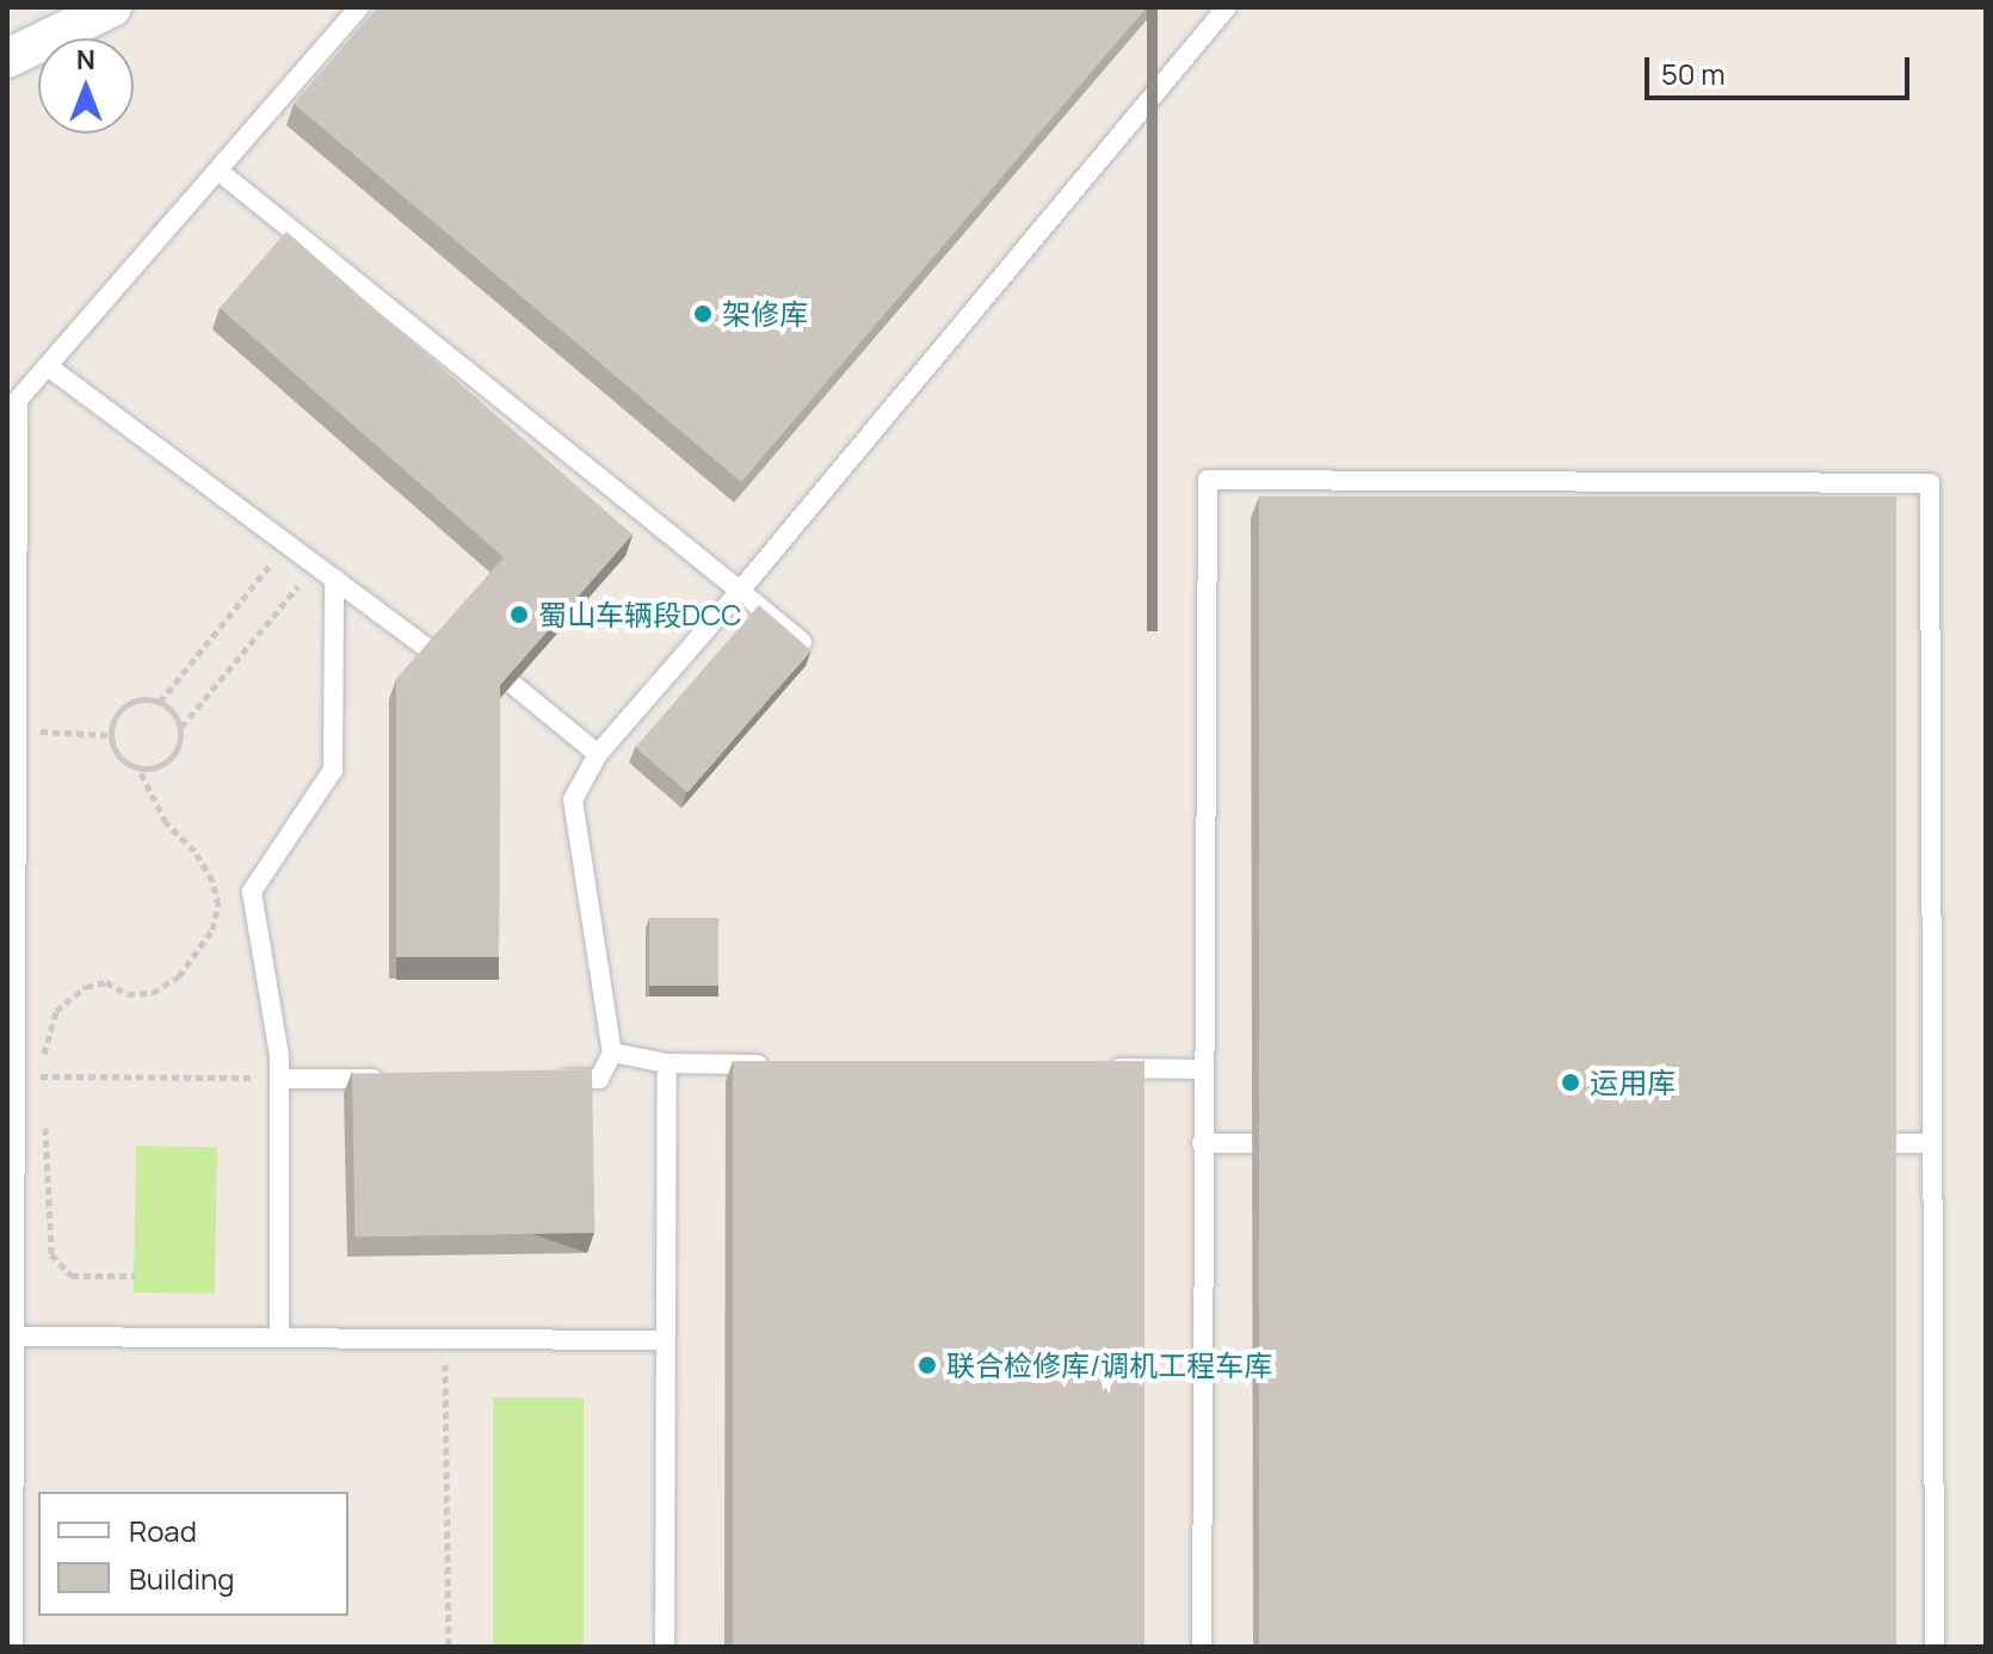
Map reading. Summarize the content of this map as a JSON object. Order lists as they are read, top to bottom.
{
  "places": [
    "架修库",
    "蜀山车辆段DCC",
    "运用库",
    "联合检修库/调机工程车库"
  ],
  "legend": ["Road", "Building"],
  "scale_bar": "50 m",
  "north": "top"
}
